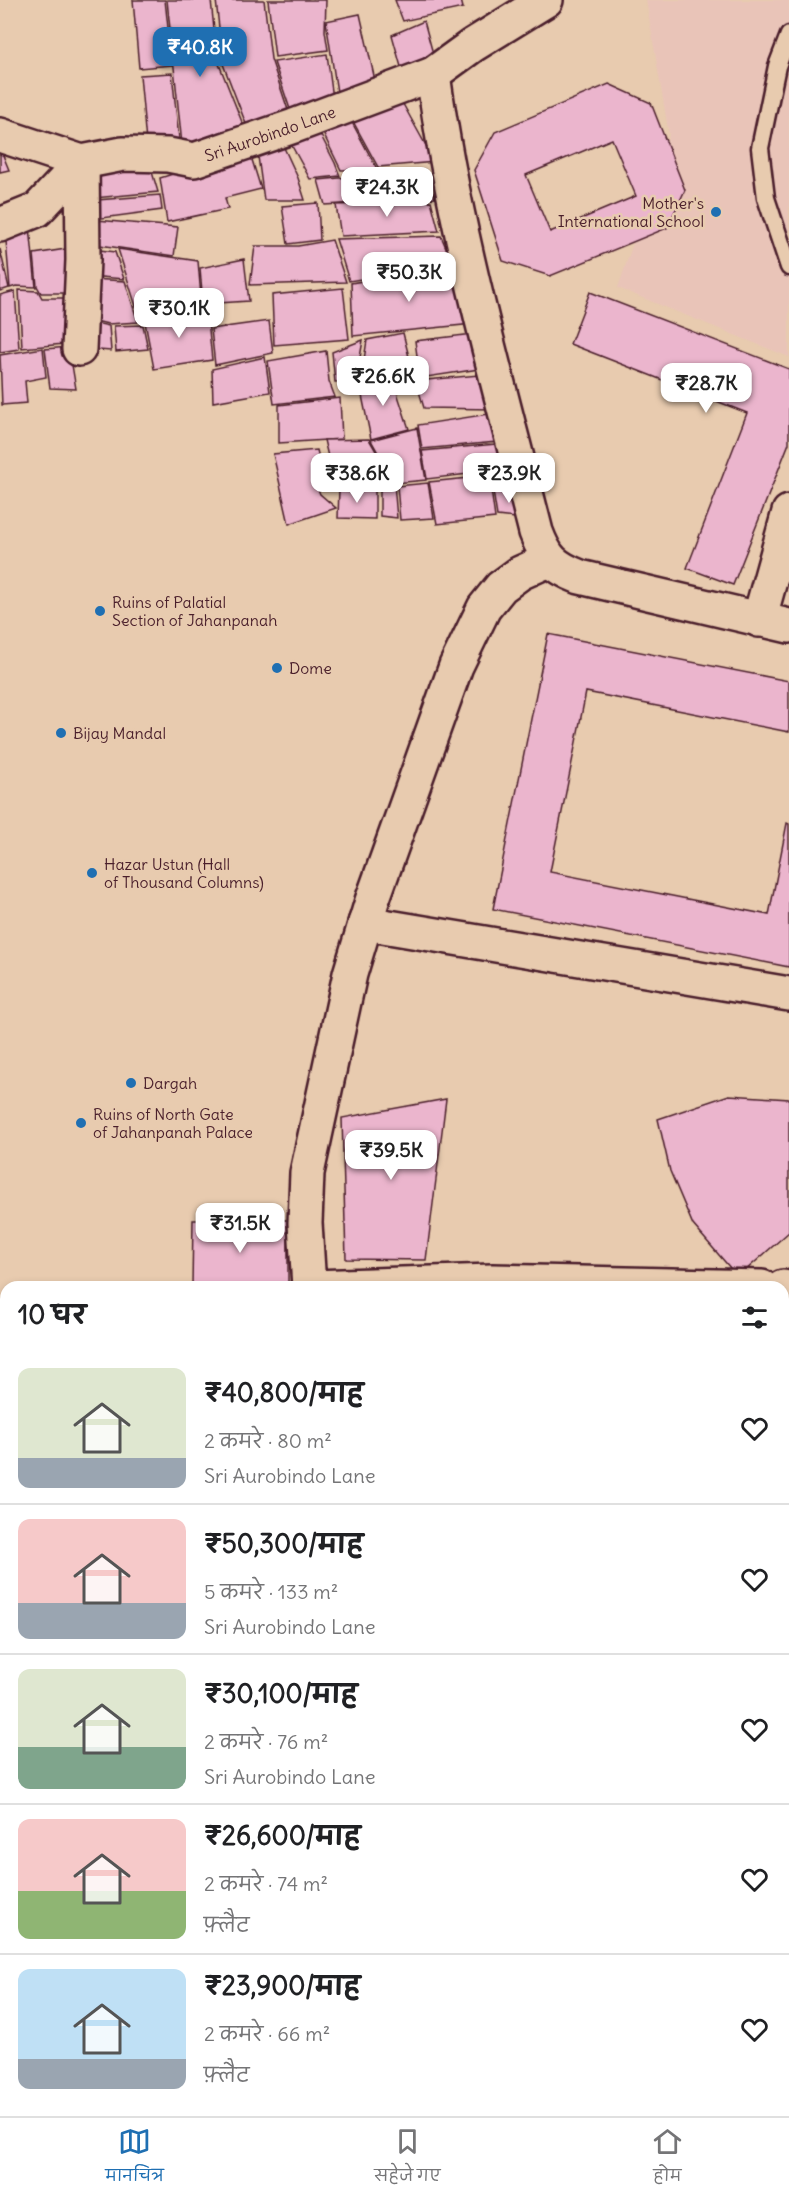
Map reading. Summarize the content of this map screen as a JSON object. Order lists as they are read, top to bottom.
{
  "streets": {
    "street": ["Sri Aurobindo Lane"]
  },
  "places": [
    "Mother's International School",
    "Ruins of Palatial Section of Jahanpanah",
    "Dome",
    "Bijay Mandal",
    "Hazar Ustun (Hall of Thousand Columns)",
    "Dargah",
    "Ruins of North Gate of Jahanpanah Palace"
  ],
  "page": {
    "price": [
      "₹40.8K",
      "₹24.3K",
      "₹50.3K",
      "₹30.1K",
      "₹26.6K",
      "₹28.7K",
      "₹38.6K",
      "₹23.9K",
      "₹39.5K",
      "₹31.5K"
    ],
    "heading": "10 घर",
    "list": [
      {
        "name": "₹40,800/माह",
        "note": "2 कमरे · 80 m² · Sri Aurobindo Lane"
      },
      {
        "name": "₹50,300/माह",
        "note": "5 कमरे · 133 m² · Sri Aurobindo Lane"
      },
      {
        "name": "₹30,100/माह",
        "note": "2 कमरे · 76 m² · Sri Aurobindo Lane"
      },
      {
        "name": "₹26,600/माह",
        "note": "2 कमरे · 74 m² · फ़्लैट"
      },
      {
        "name": "₹23,900/माह",
        "note": "2 कमरे · 66 m² · फ़्लैट"
      }
    ],
    "tabs": ["मानचित्र", "सहेजे गए", "होम"]
  }
}
